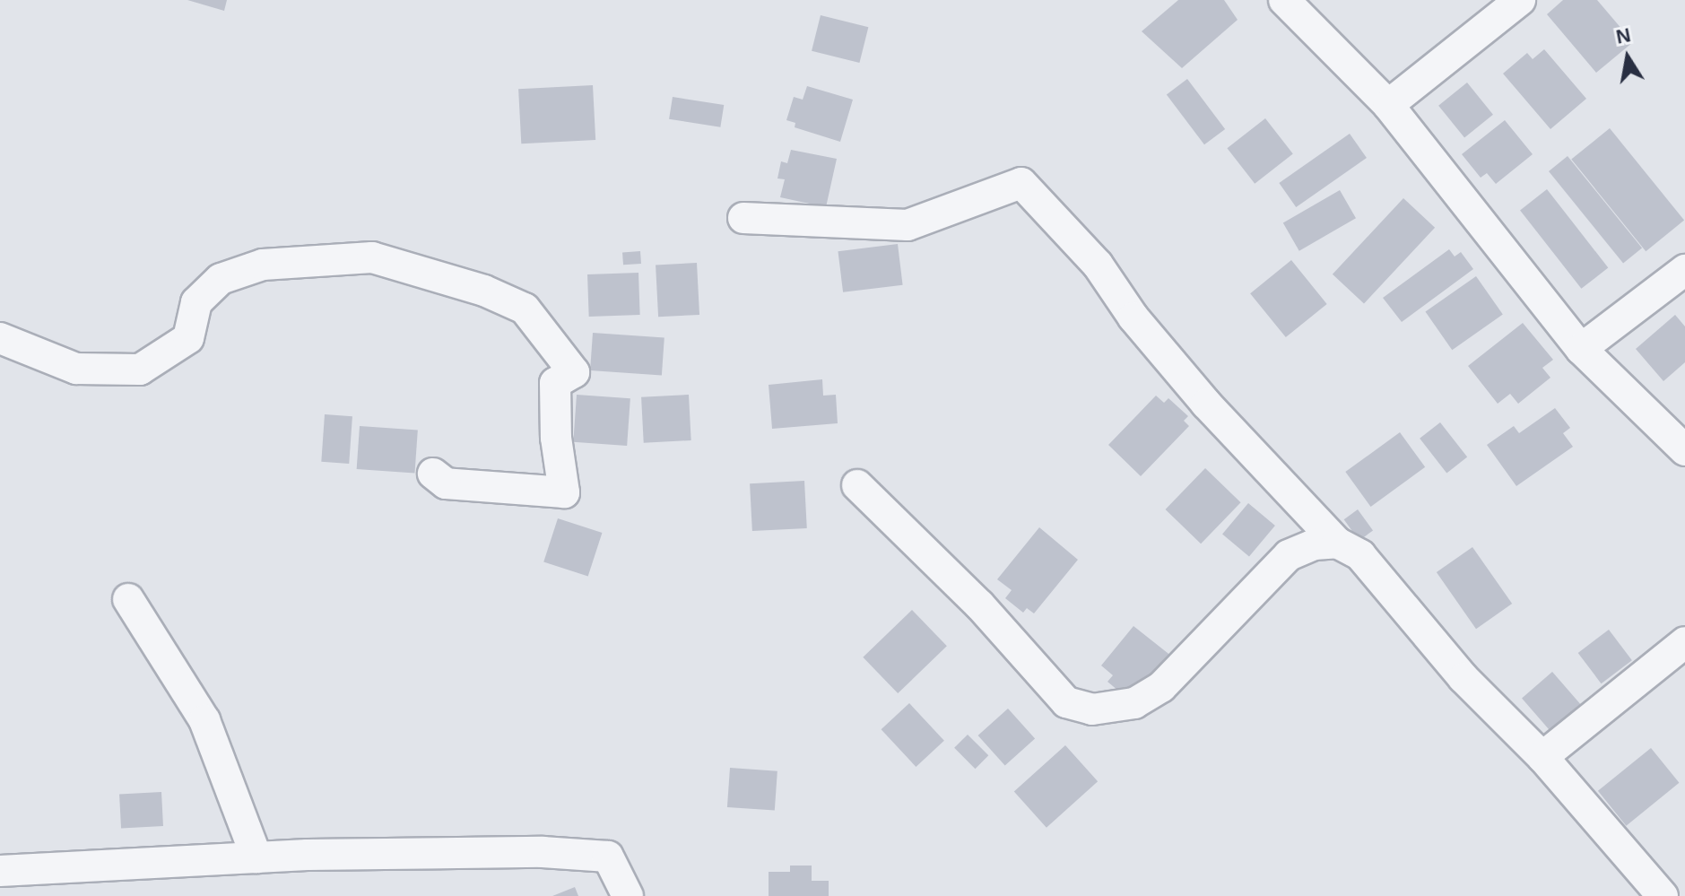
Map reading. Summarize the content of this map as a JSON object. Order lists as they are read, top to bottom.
{
  "north": "top"
}
